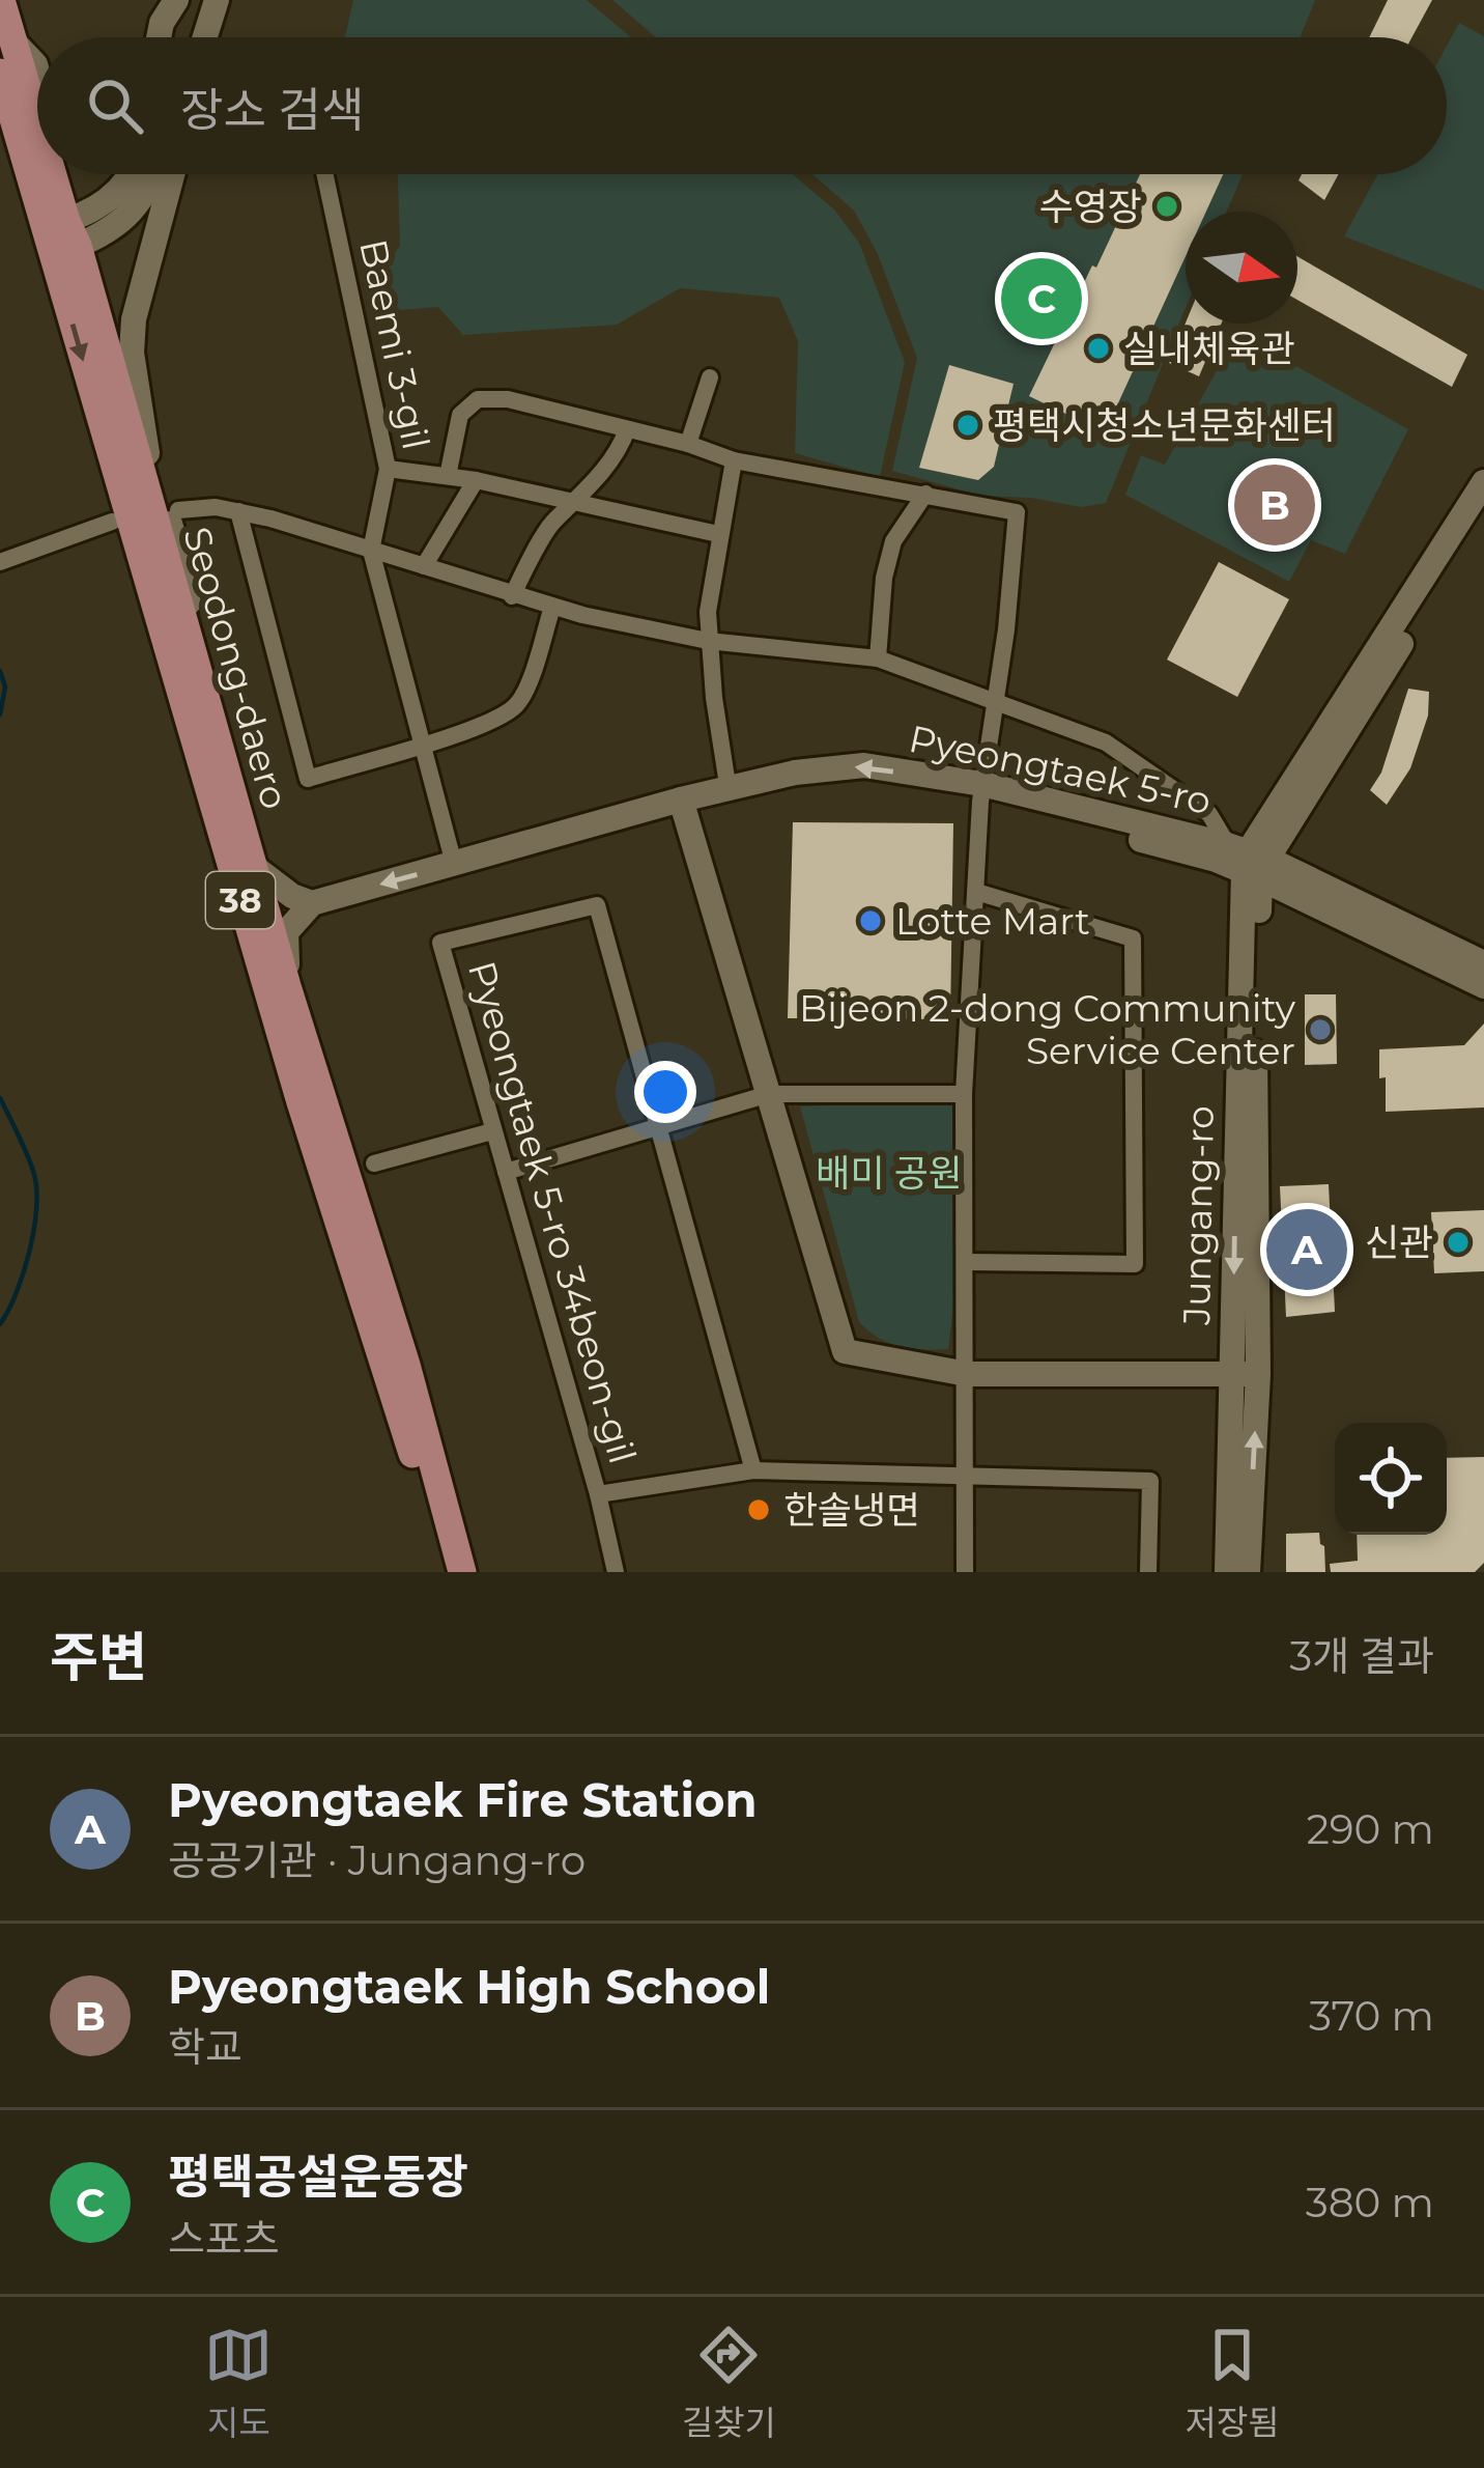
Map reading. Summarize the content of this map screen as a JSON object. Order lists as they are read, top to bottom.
{
  "streets": {
    "main road": [
      "Seodong-daero",
      "Pyeongtaek 5-ro",
      "38",
      "Jungang-ro"
    ],
    "street": ["Baemi 3-gil", "Pyeongtaek 5-ro 34beon-gil"]
  },
  "crossings": [
    ["Pyeongtaek 5-ro", "Jungang-ro"]
  ],
  "parks": ["배미 공원"],
  "places": [
    "수영장",
    "실내체육관",
    "평택시청소년문화센터",
    "Lotte Mart",
    "Bijeon 2-dong Community Service Center",
    "신관",
    "한솔냉면"
  ],
  "north": "right",
  "page": {
    "search": "장소 검색",
    "pins": ["C", "B", "A"],
    "heading": ["주변", "3개 결과"],
    "list": [
      {
        "mark": "A",
        "name": "Pyeongtaek Fire Station",
        "note": "공공기관 · Jungang-ro",
        "value": "290 m"
      },
      {
        "mark": "B",
        "name": "Pyeongtaek High School",
        "note": "학교",
        "value": "370 m"
      },
      {
        "mark": "C",
        "name": "평택공설운동장",
        "note": "스포츠",
        "value": "380 m"
      }
    ],
    "nav": ["지도", "길찾기", "저장됨"]
  }
}
